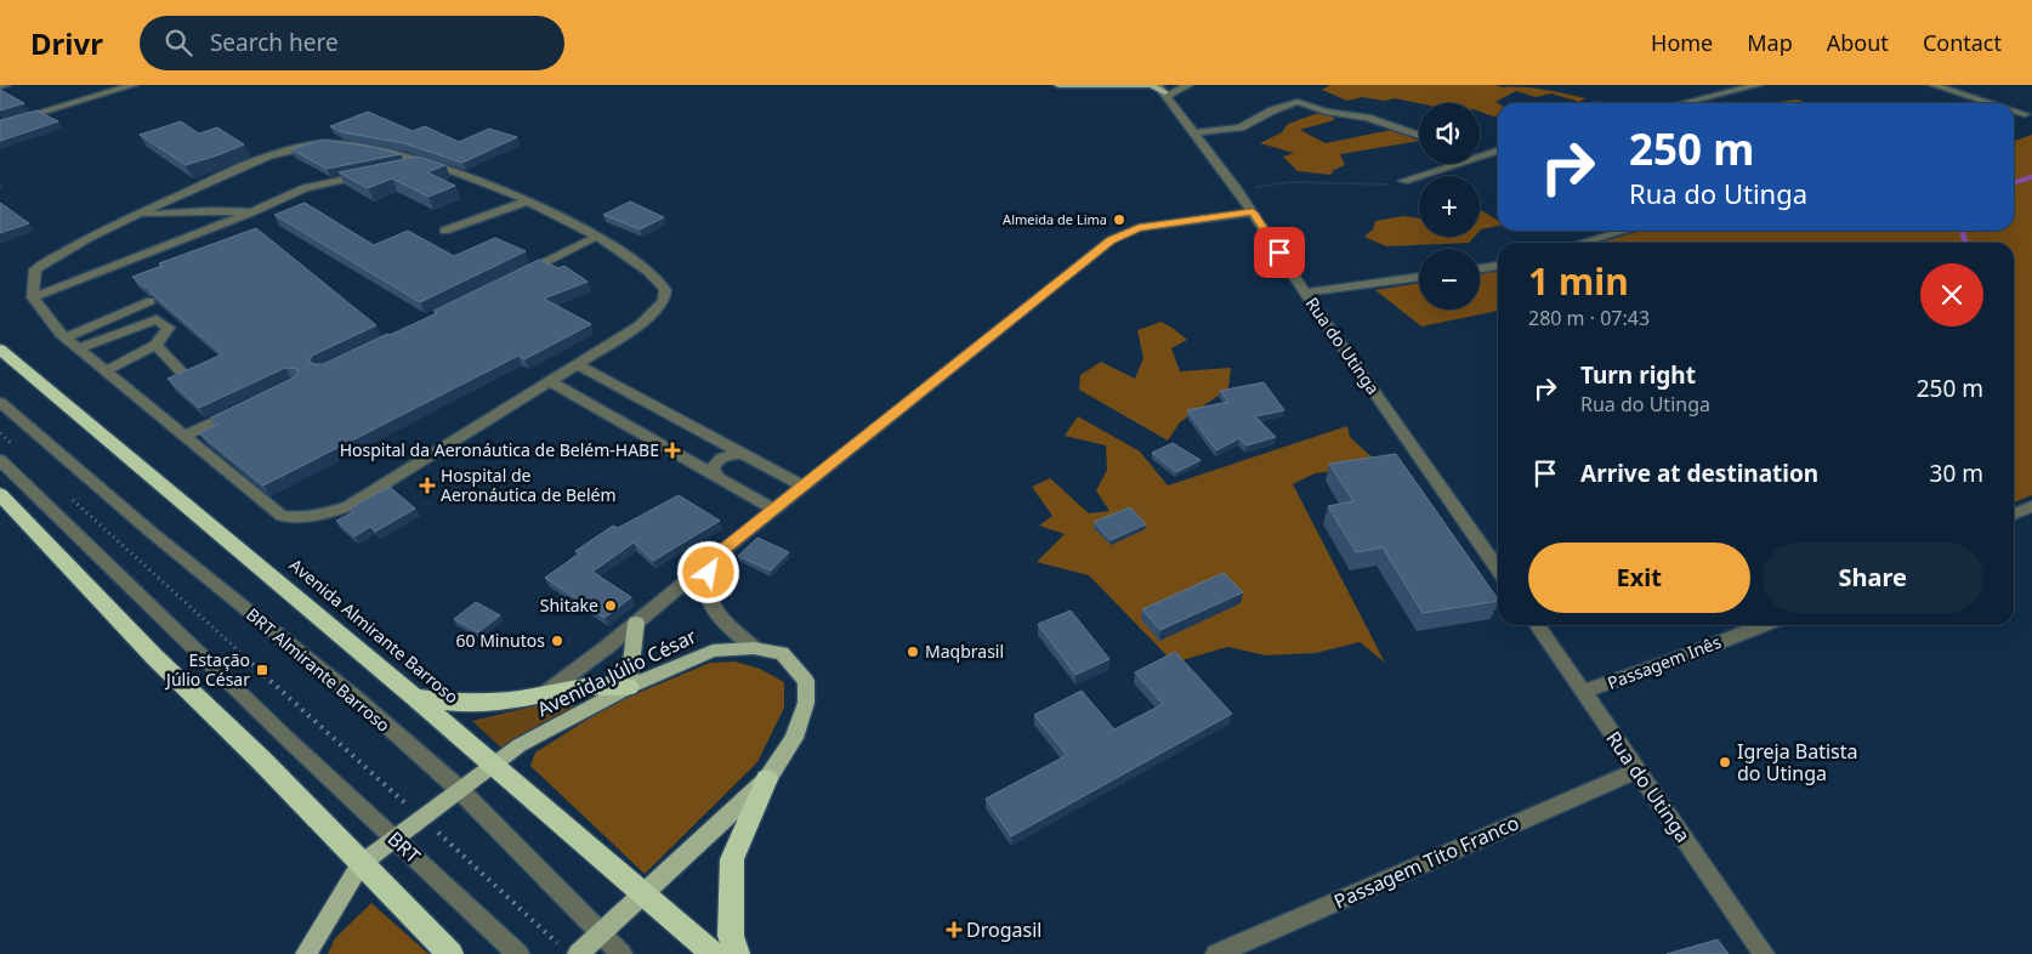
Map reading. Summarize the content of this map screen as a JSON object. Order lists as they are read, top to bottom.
{
  "streets": {
    "highway": ["Avenida Almirante Barroso"],
    "main road": ["Avenida Júlio César"],
    "street": [
      "Rua do Utinga",
      "Passagem Inês",
      "BRT Almirante Barroso",
      "BRT",
      "Passagem Tito Franco"
    ]
  },
  "crossings": [
    ["Rua do Utinga", "Passagem Inês"],
    ["Rua do Utinga", "Passagem Tito Franco"],
    ["Avenida Almirante Barroso", "Avenida Júlio César"],
    ["BRT Almirante Barroso", "Avenida Júlio César"],
    ["Avenida Júlio César", "BRT"]
  ],
  "places": {
    "other": [
      "Almeida de Lima",
      "Shitake",
      "60 Minutos",
      "Maqbrasil",
      "Igreja Batista do Utinga"
    ],
    "health": ["Hospital da Aeronáutica de Belém-HABE", "Hospital de Aeronáutica de Belém", "Drogasil"],
    "transit": ["Estação Júlio César"]
  },
  "page": {
    "header": "Drivr",
    "search": "Search here",
    "nav": [
      "Home",
      "Map",
      "About",
      "Contact"
    ],
    "map_buttons": ["+", "−"],
    "turn": ["250 m", "Rua do Utinga"],
    "heading": ["1 min", "280 m · 07:43"],
    "list": [
      {
        "name": "Turn right",
        "note": "Rua do Utinga",
        "value": "250 m"
      },
      {
        "name": "Arrive at destination",
        "value": "30 m"
      }
    ],
    "buttons": ["Exit", "Share"]
  }
}
